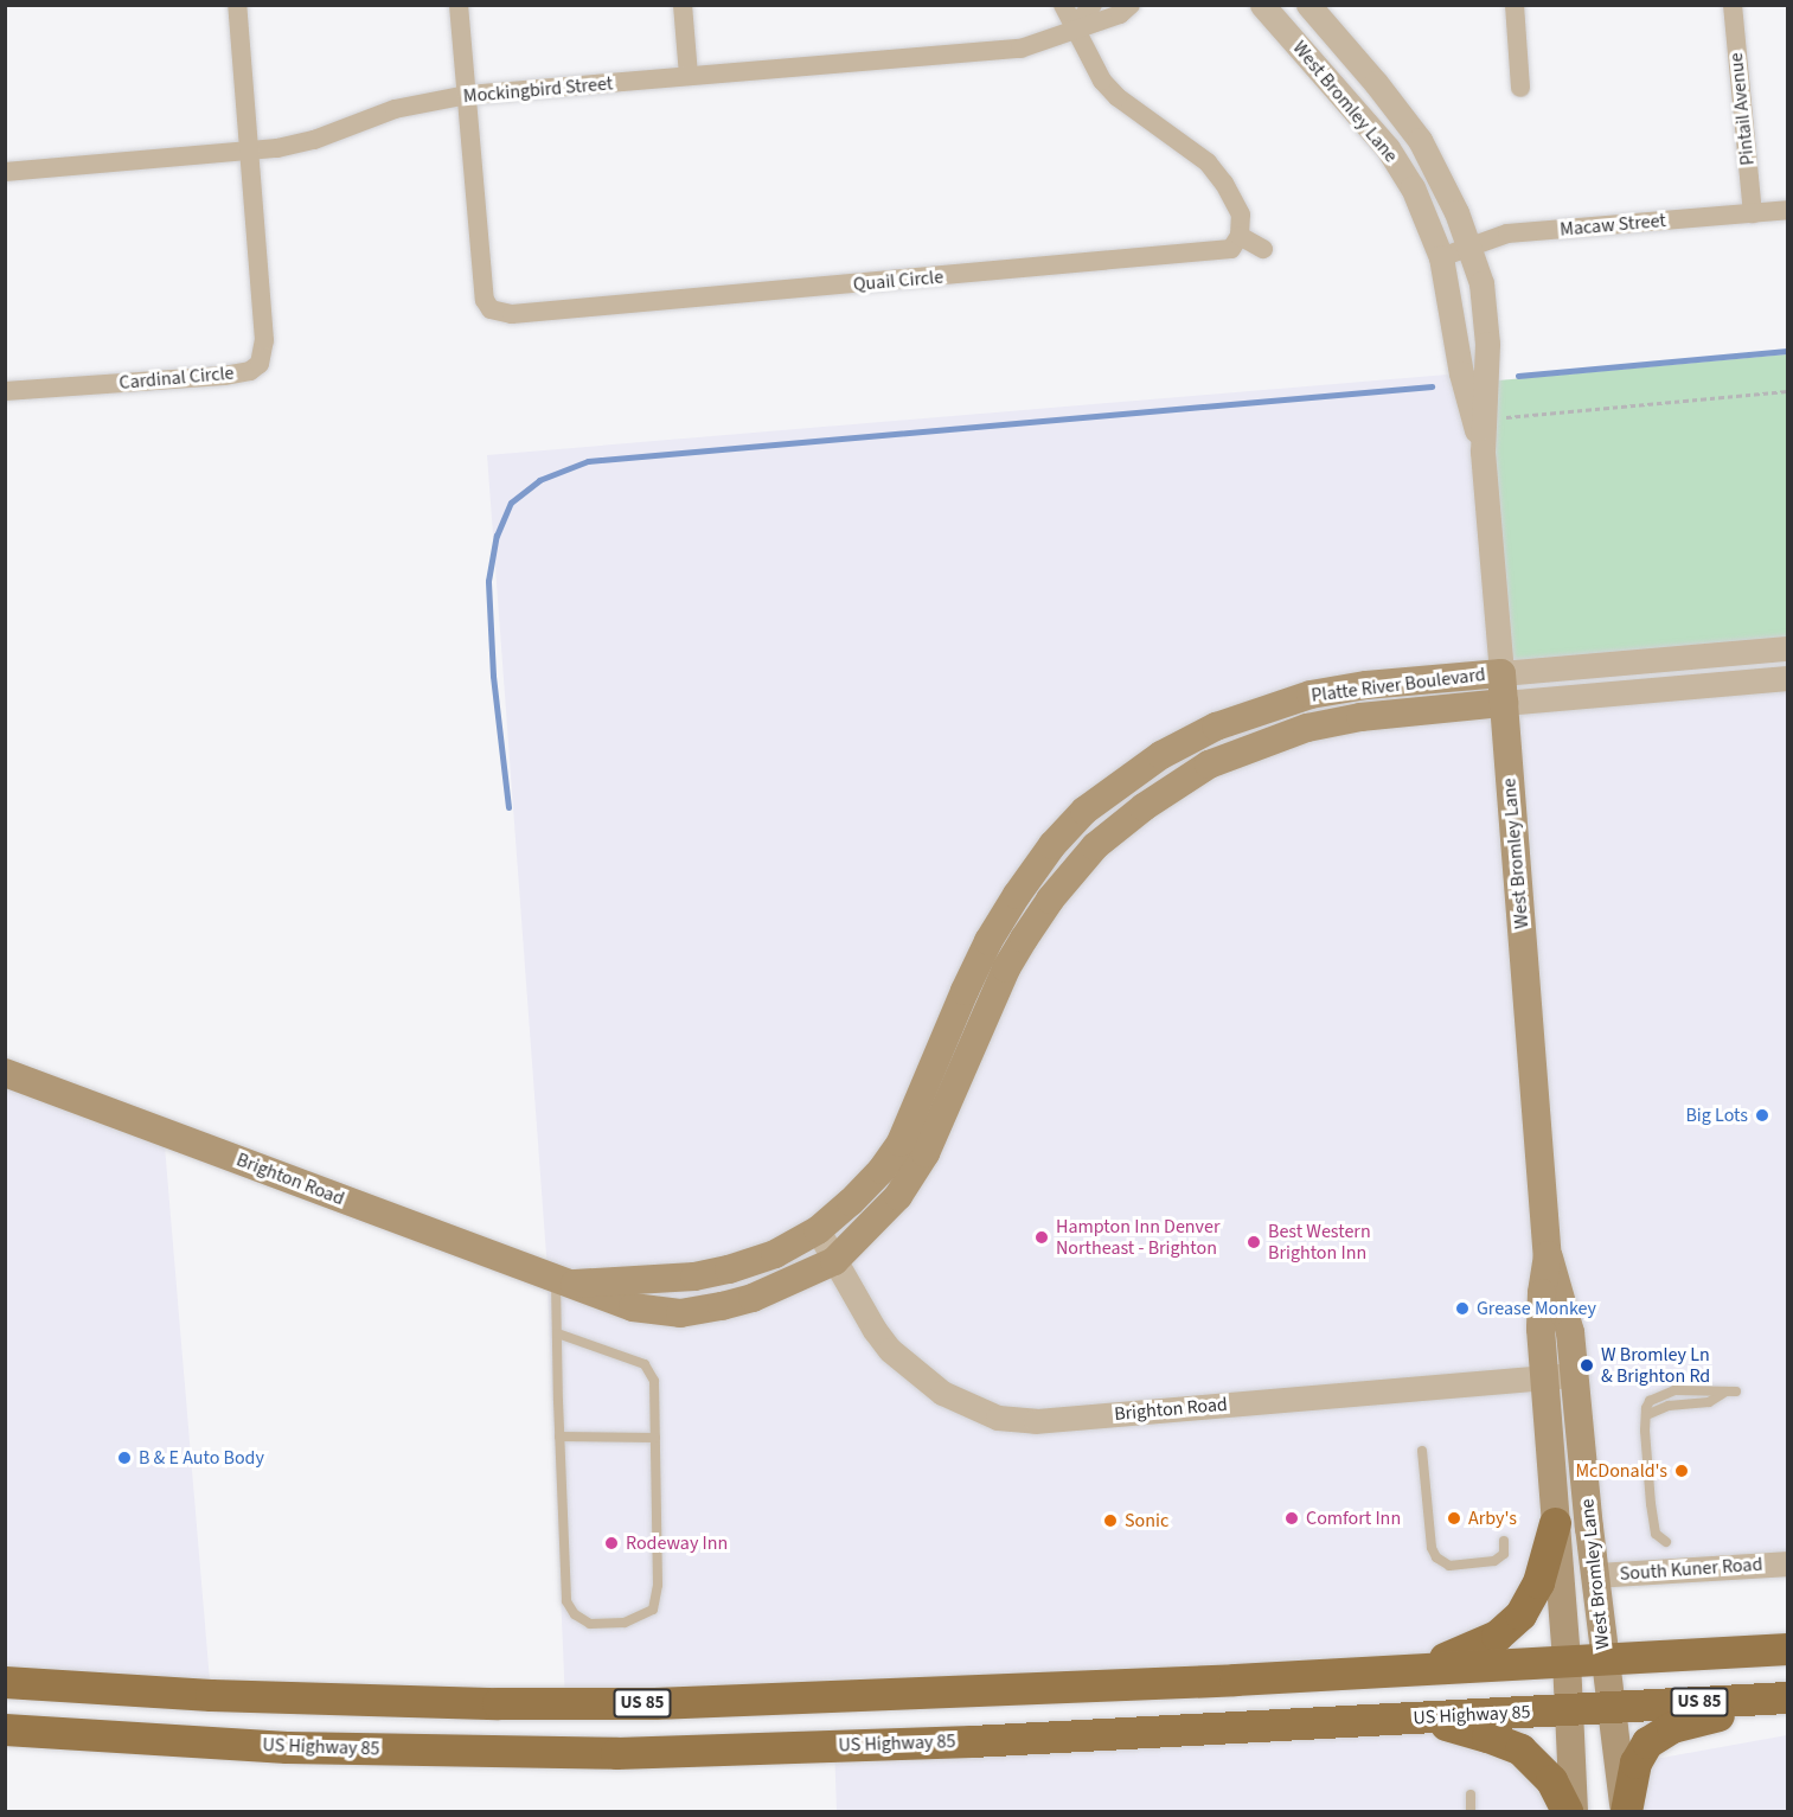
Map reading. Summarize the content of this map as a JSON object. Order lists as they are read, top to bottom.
{
  "streets": {
    "highway": ["US 85", "US Highway 85"],
    "main road": ["West Bromley Lane", "Platte River Boulevard", "Brighton Road"],
    "street": [
      "Mockingbird Street",
      "Pintail Avenue",
      "Macaw Street",
      "Quail Circle",
      "Cardinal Circle",
      "South Kuner Road"
    ]
  },
  "crossings": [
    ["Mockingbird Street", "Quail Circle"],
    ["Mockingbird Street", "Cardinal Circle"],
    ["West Bromley Lane", "Macaw Street"],
    ["West Bromley Lane", "Platte River Boulevard"],
    ["West Bromley Lane", "Brighton Road"],
    ["West Bromley Lane", "South Kuner Road"],
    ["West Bromley Lane", "US 85"],
    ["West Bromley Lane", "US Highway 85"],
    ["Pintail Avenue", "Macaw Street"],
    ["Platte River Boulevard", "Brighton Road"]
  ],
  "places": [
    "Big Lots",
    "Hampton Inn Denver Northeast - Brighton",
    "Best Western Brighton Inn",
    "Grease Monkey",
    "W Bromley Ln & Brighton Rd",
    "B & E Auto Body",
    "McDonald's",
    "Comfort Inn",
    "Arby's",
    "Sonic",
    "Rodeway Inn"
  ]
}
